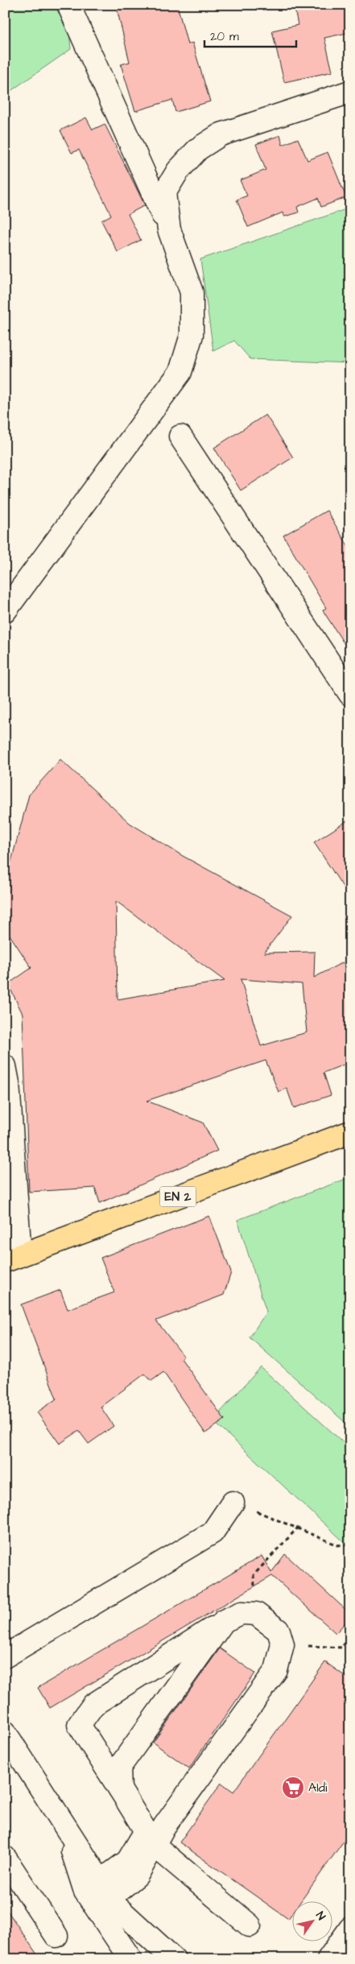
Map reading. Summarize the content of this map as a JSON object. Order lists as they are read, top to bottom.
{
  "streets": {
    "main road": ["EN 2"]
  },
  "places": {
    "supermarket": ["Aldi"]
  },
  "scale_bar": "20 m",
  "north": "top right"
}
